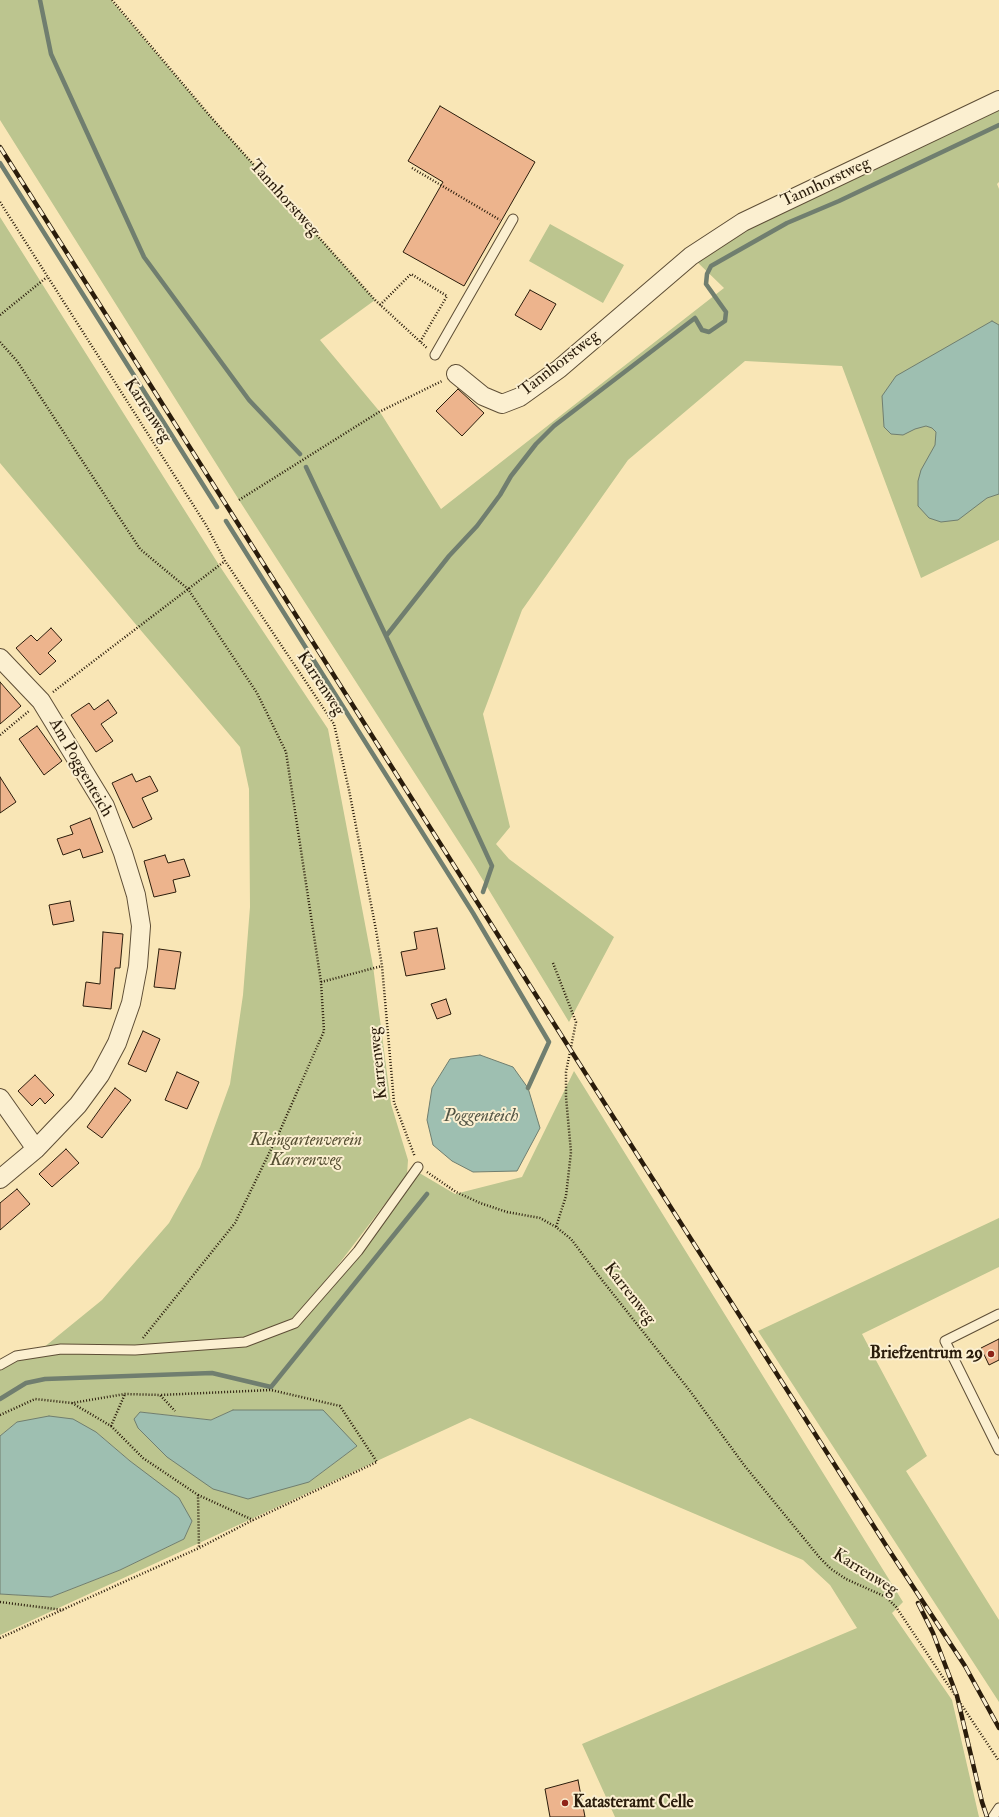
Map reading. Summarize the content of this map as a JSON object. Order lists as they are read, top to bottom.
{
  "streets": {
    "street": ["Tannhorstweg", "Am Poggenteich"],
    "path": ["Karrenweg"]
  },
  "water": ["Poggenteich"],
  "parks": ["Kleingartenverein Karrenweg"],
  "places": ["Briefzentrum 29", "Katasteramt Celle"]
}
